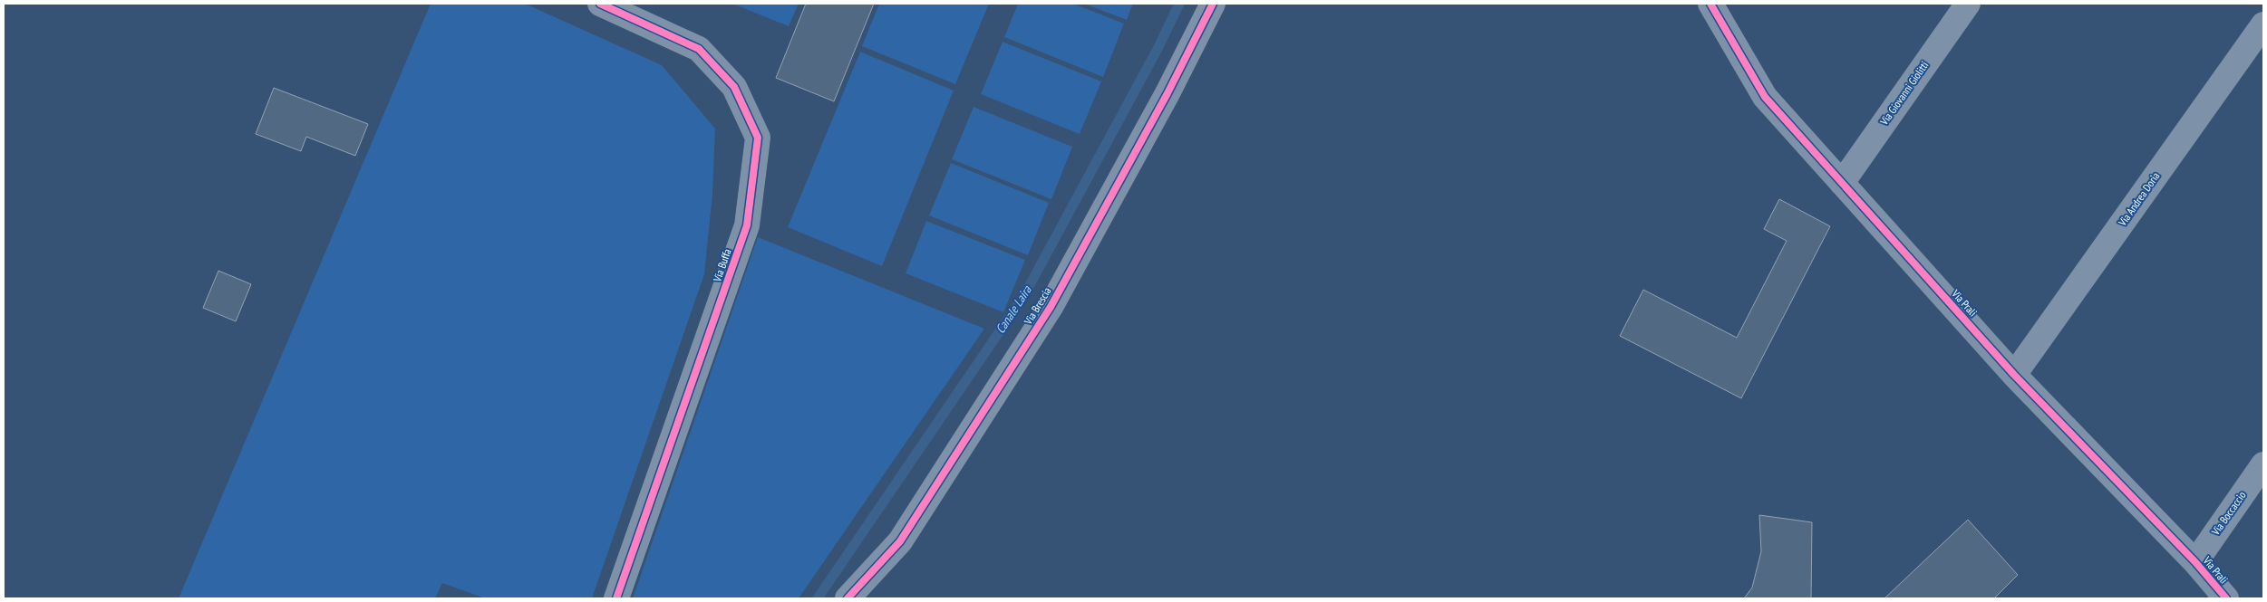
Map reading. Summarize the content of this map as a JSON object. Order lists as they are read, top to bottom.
{
  "streets": {
    "street": [
      "Via Giovanni Giolitti",
      "Via Andrea Doria",
      "Via Buffa",
      "Via Prali",
      "Via Brescia",
      "Via Boccaccio"
    ]
  },
  "crossings": [
    ["Via Giovanni Giolitti", "Via Prali"],
    ["Via Andrea Doria", "Via Prali"],
    ["Via Prali", "Via Boccaccio"]
  ],
  "water": ["Canale Laira"]
}
